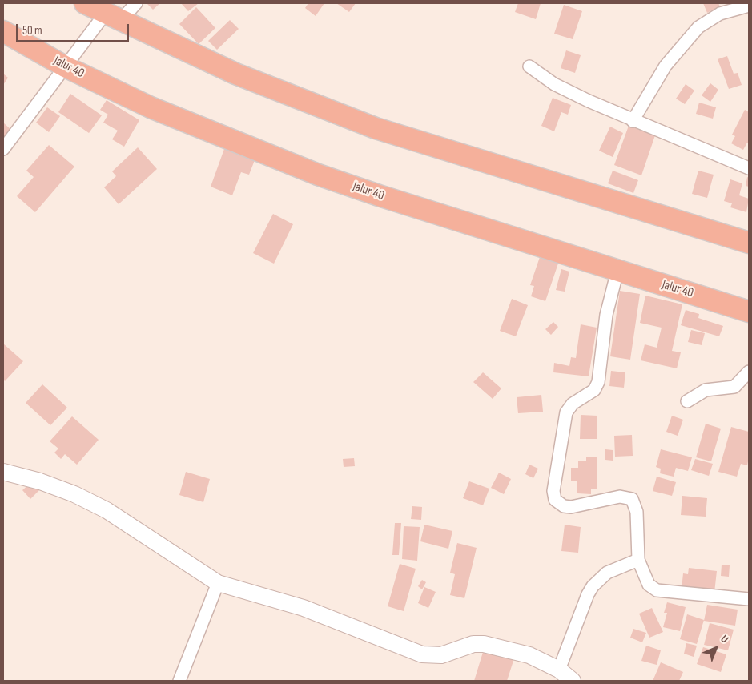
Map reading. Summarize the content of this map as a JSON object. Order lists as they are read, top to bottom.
{
  "streets": {
    "highway": ["Jalur 40"]
  },
  "scale_bar": "50 m",
  "north": "top right"
}
